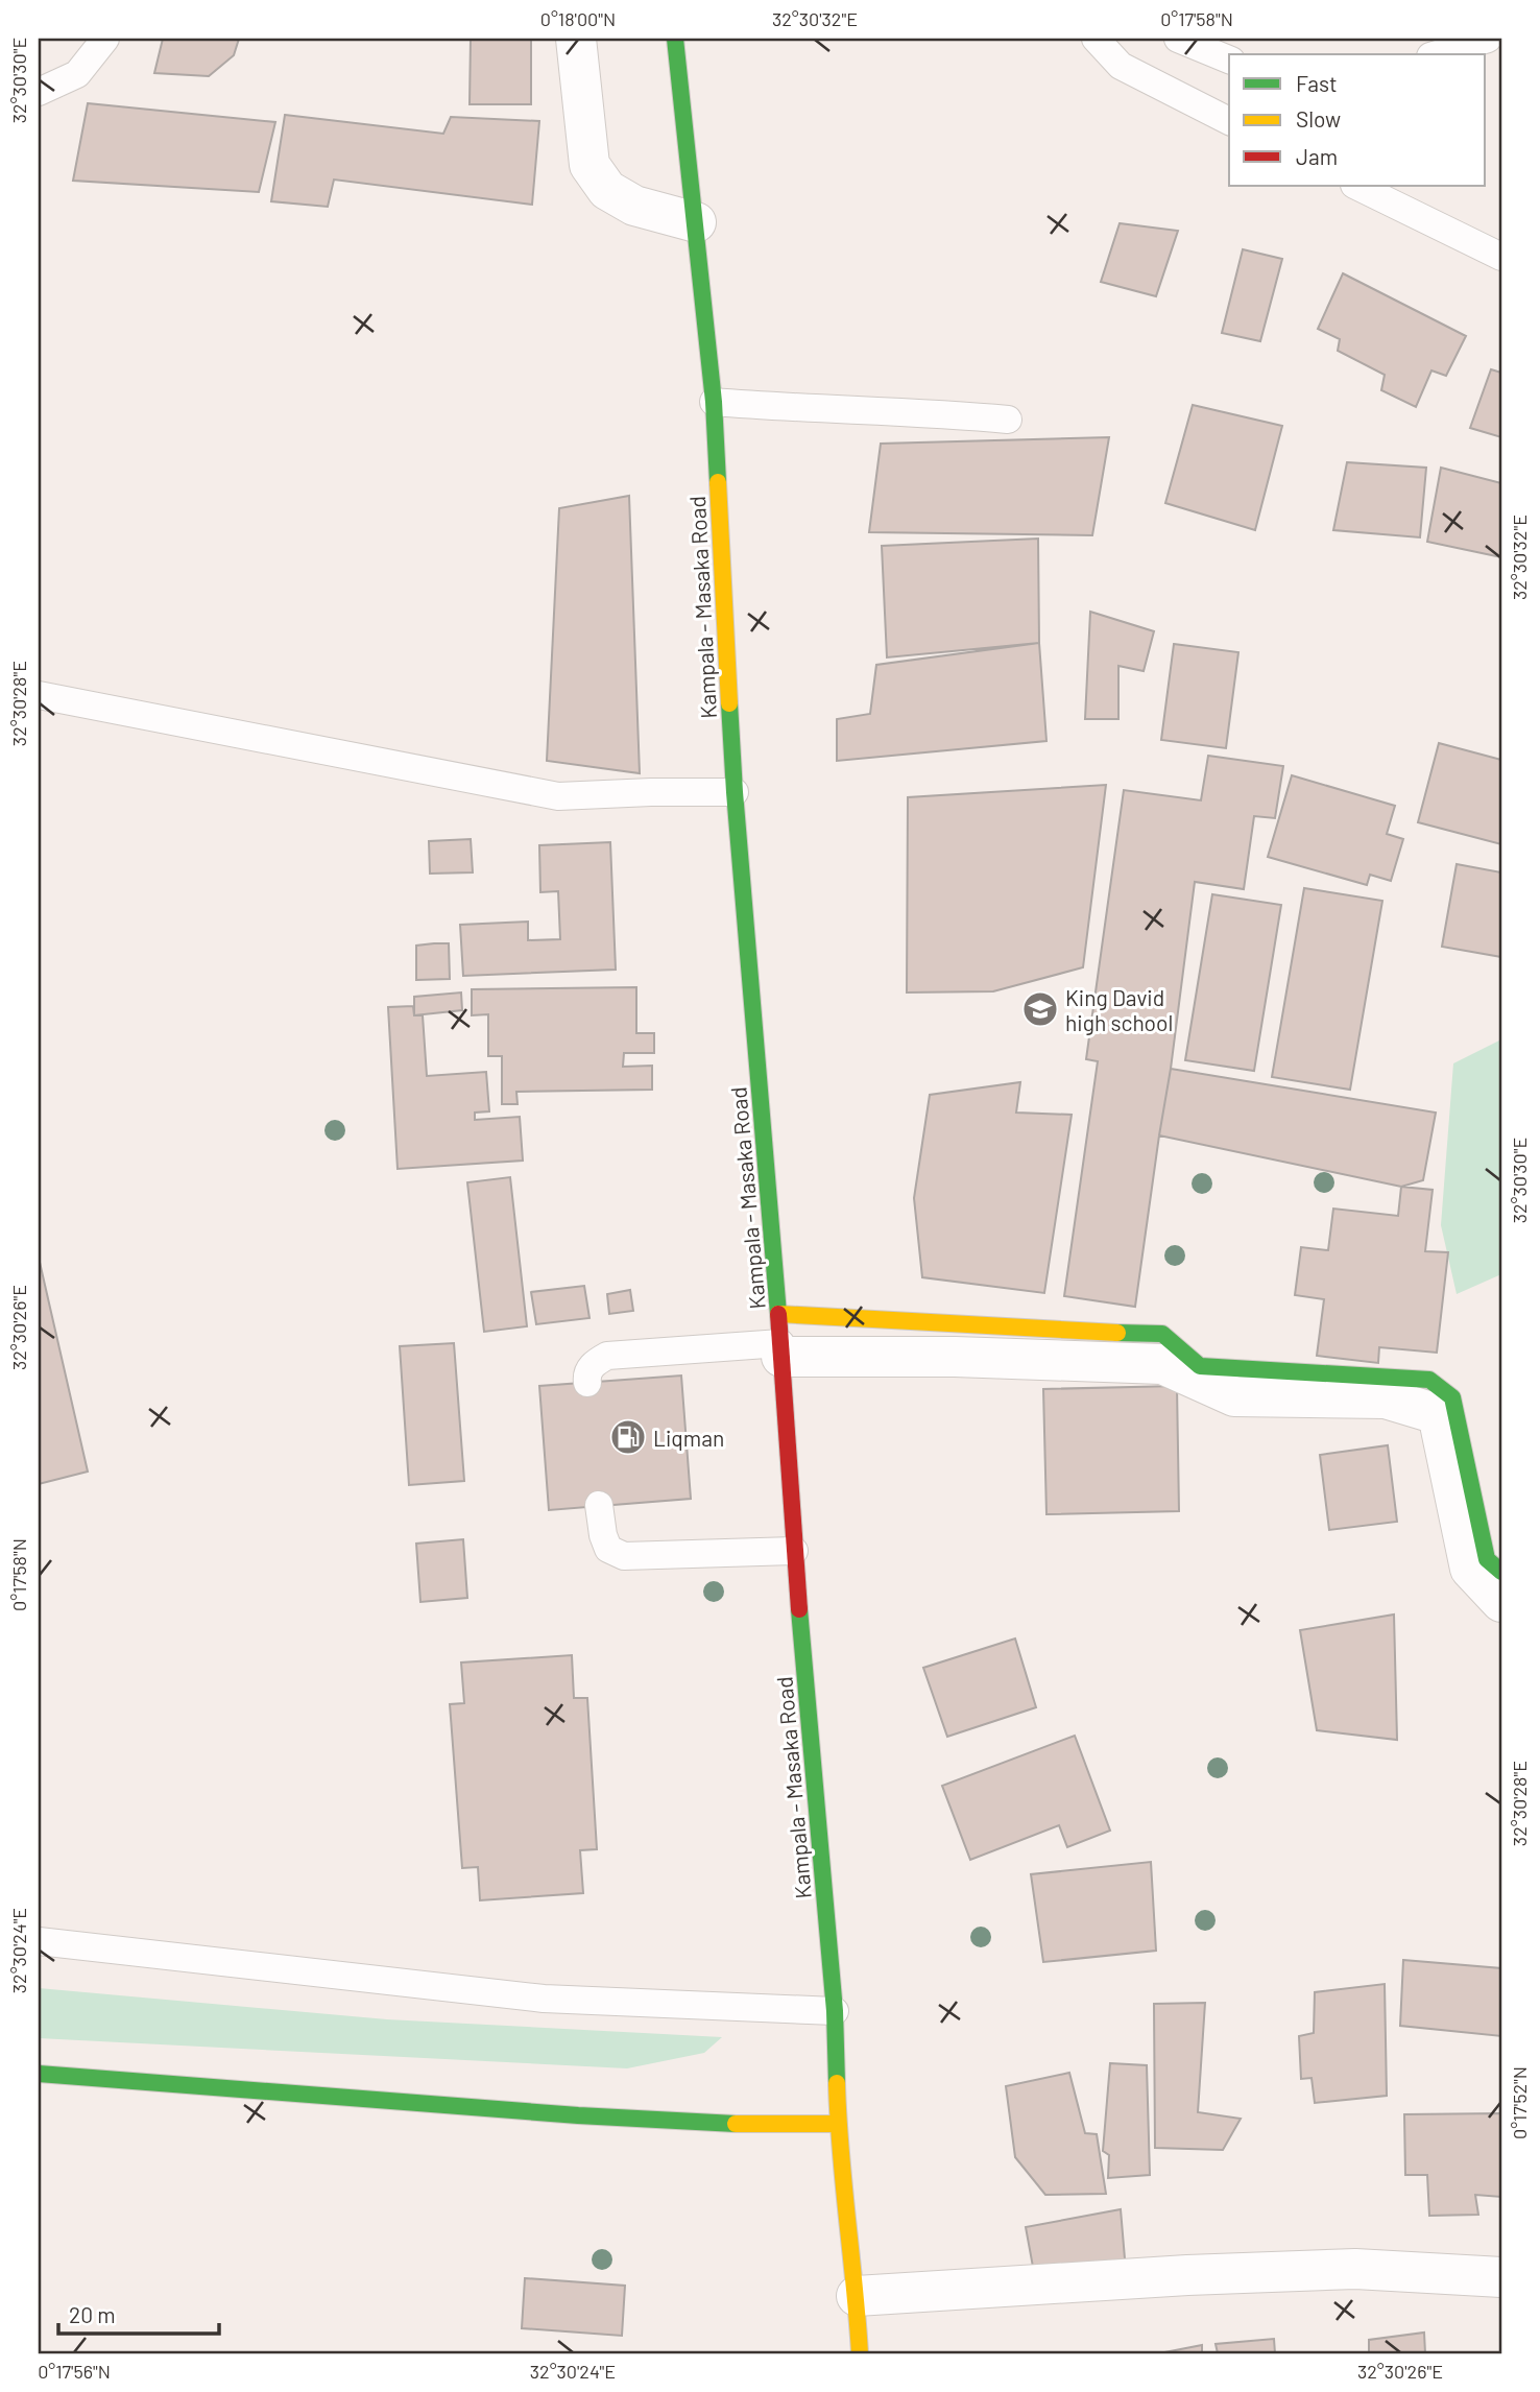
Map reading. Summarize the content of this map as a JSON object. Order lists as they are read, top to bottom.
{
  "streets": {
    "main road": ["Kampala - Masaka Road"]
  },
  "places": {
    "school or university": ["King David high school"],
    "fuel station": ["Liqman"]
  },
  "legend": ["Fast", "Slow", "Jam"],
  "scale_bar": "20 m",
  "coordinates": [
    "0°18'00\"N",
    "32°30'32\"E",
    "0°17'58\"N",
    "32°30'30\"E",
    "32°30'28\"E",
    "32°30'26\"E",
    "32°30'24\"E",
    "0°17'52\"N",
    "0°17'56\"N"
  ]
}
